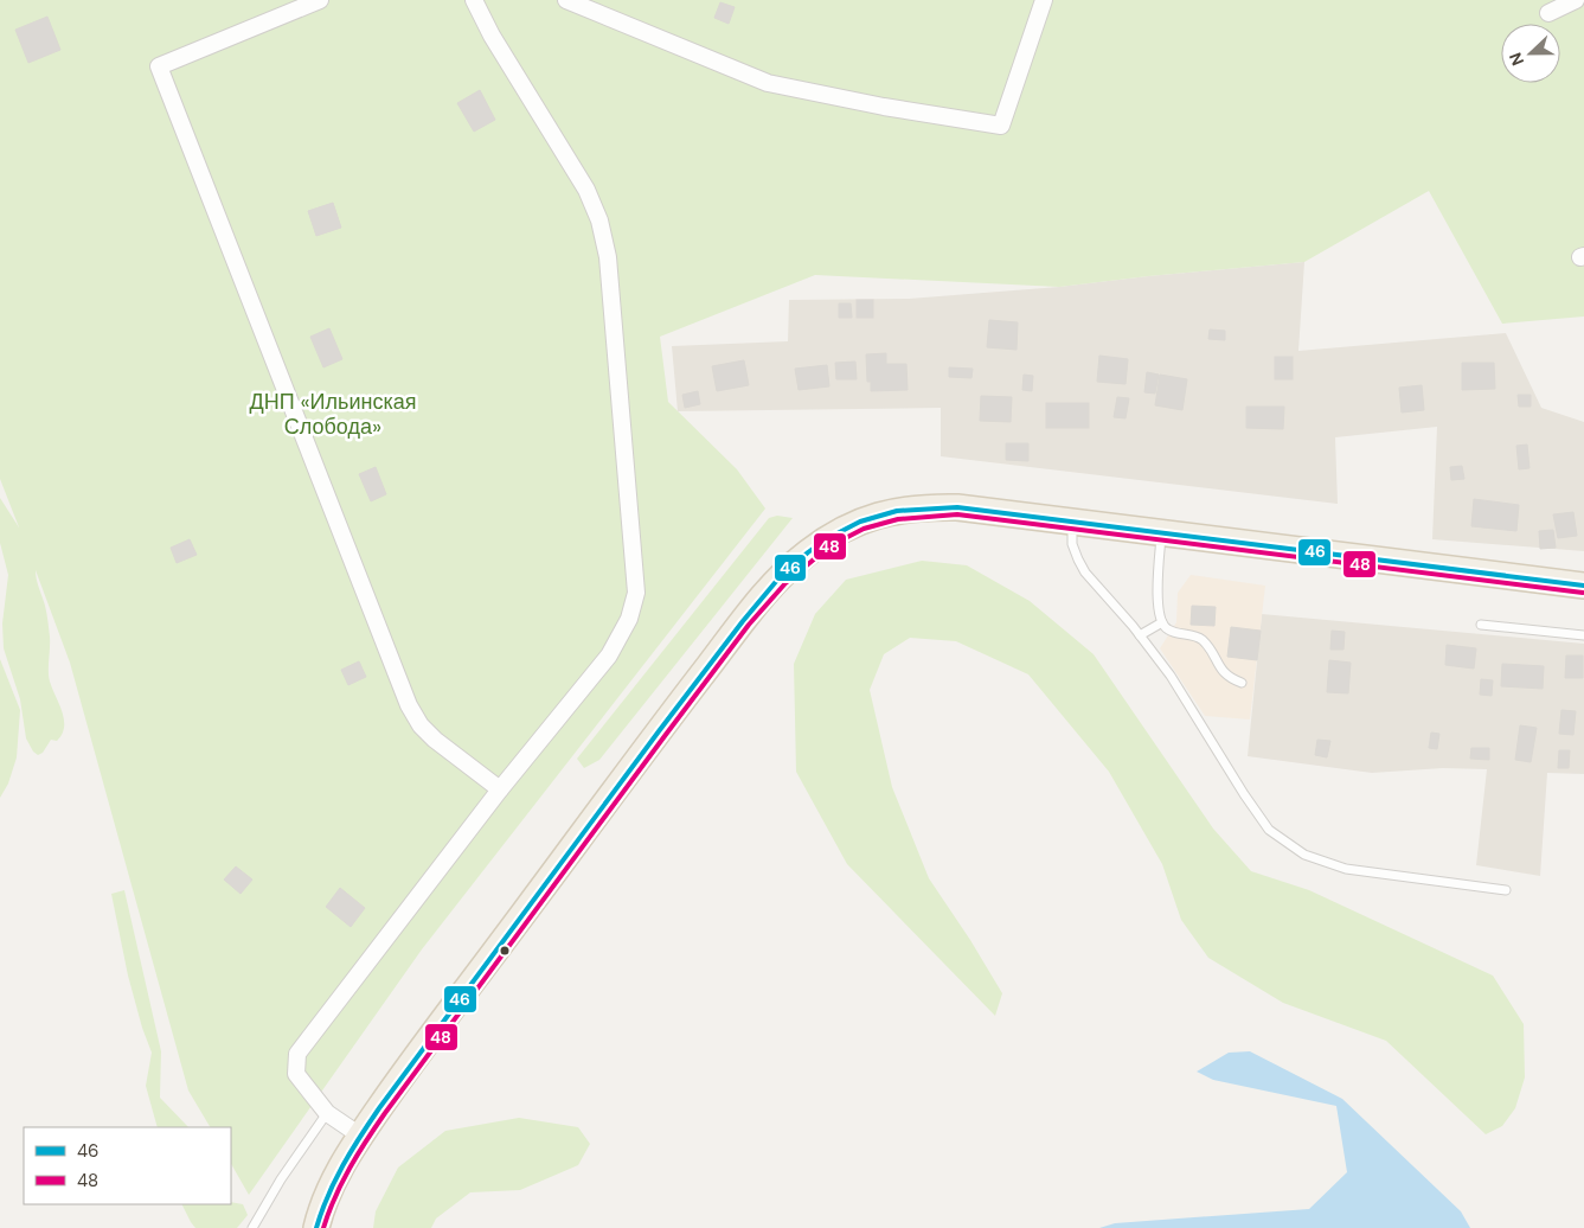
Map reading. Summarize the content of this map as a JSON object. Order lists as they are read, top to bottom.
{
  "parks": ["ДНП «Ильинская Слобода»"],
  "lines": ["transit line 46", "transit line 48"],
  "legend": ["46", "48"],
  "north": "left"
}
